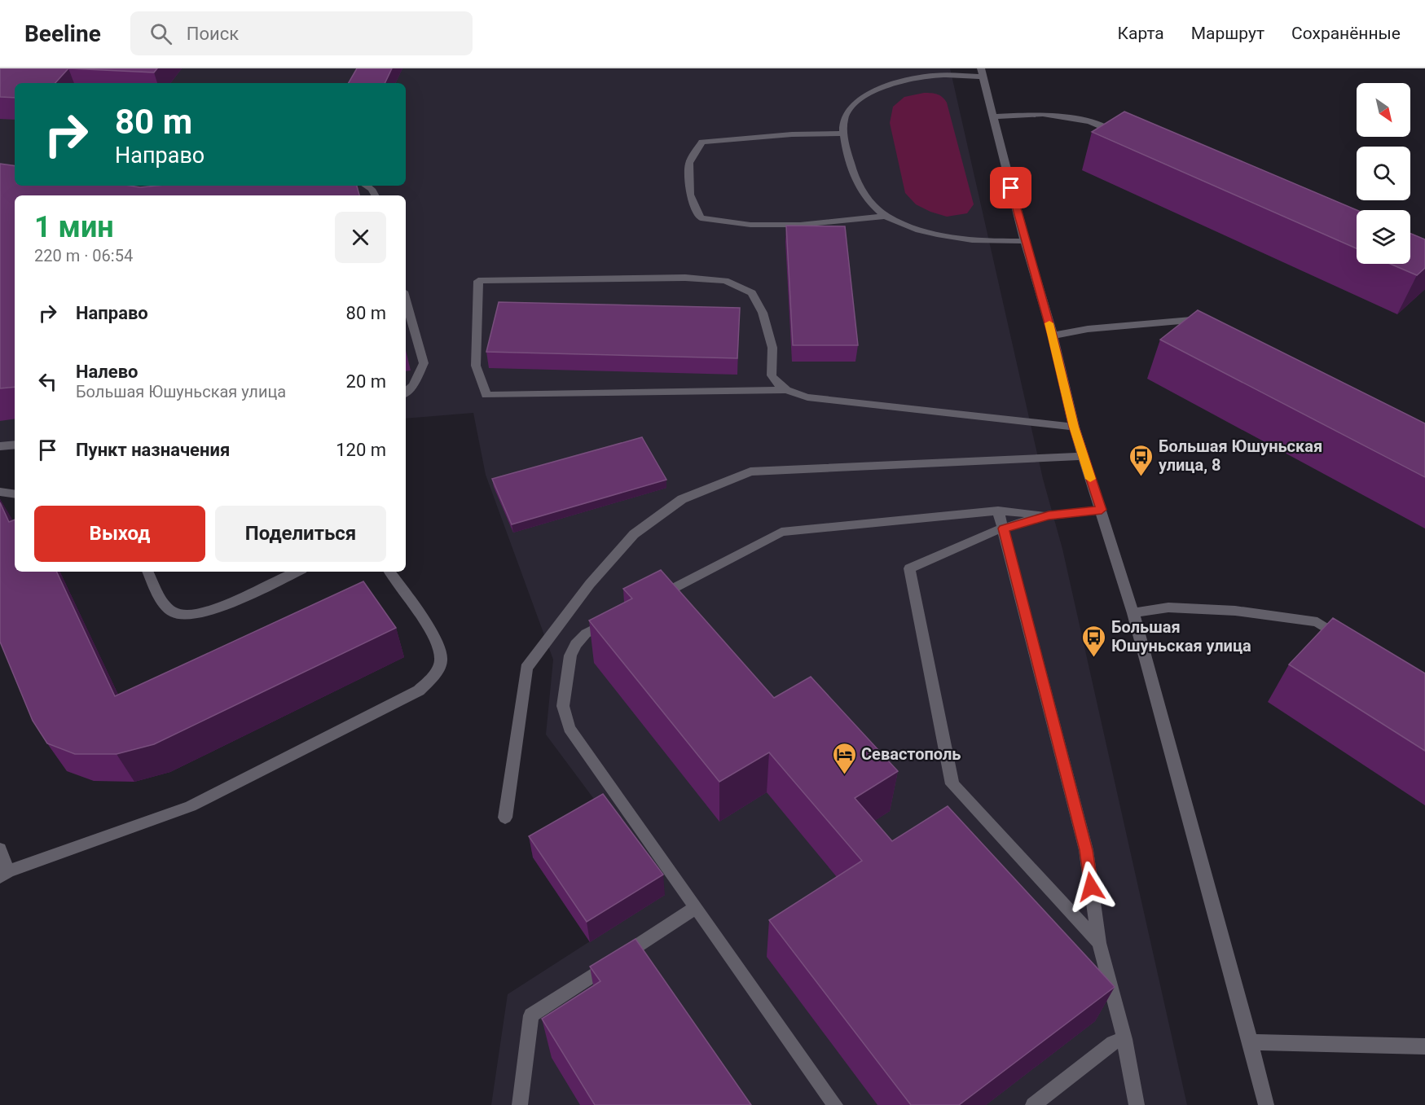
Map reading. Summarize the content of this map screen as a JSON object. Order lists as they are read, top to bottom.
{
  "places": {
    "bus stop": ["Большая Юшуньская улица, 8", "Большая Юшуньская улица"],
    "hotel": ["Севастополь"]
  },
  "north": "bottom right",
  "page": {
    "header": "Beeline",
    "search": "Поиск",
    "nav": ["Карта", "Маршрут", "Сохранённые"],
    "turn": ["80 m", "Направо"],
    "heading": ["1 мин", "220 m · 06:54"],
    "list": [
      {
        "name": "Направо",
        "value": "80 m"
      },
      {
        "name": "Налево",
        "note": "Большая Юшуньская улица",
        "value": "20 m"
      },
      {
        "name": "Пункт назначения",
        "value": "120 m"
      }
    ],
    "buttons": ["Выход", "Поделиться"]
  }
}
